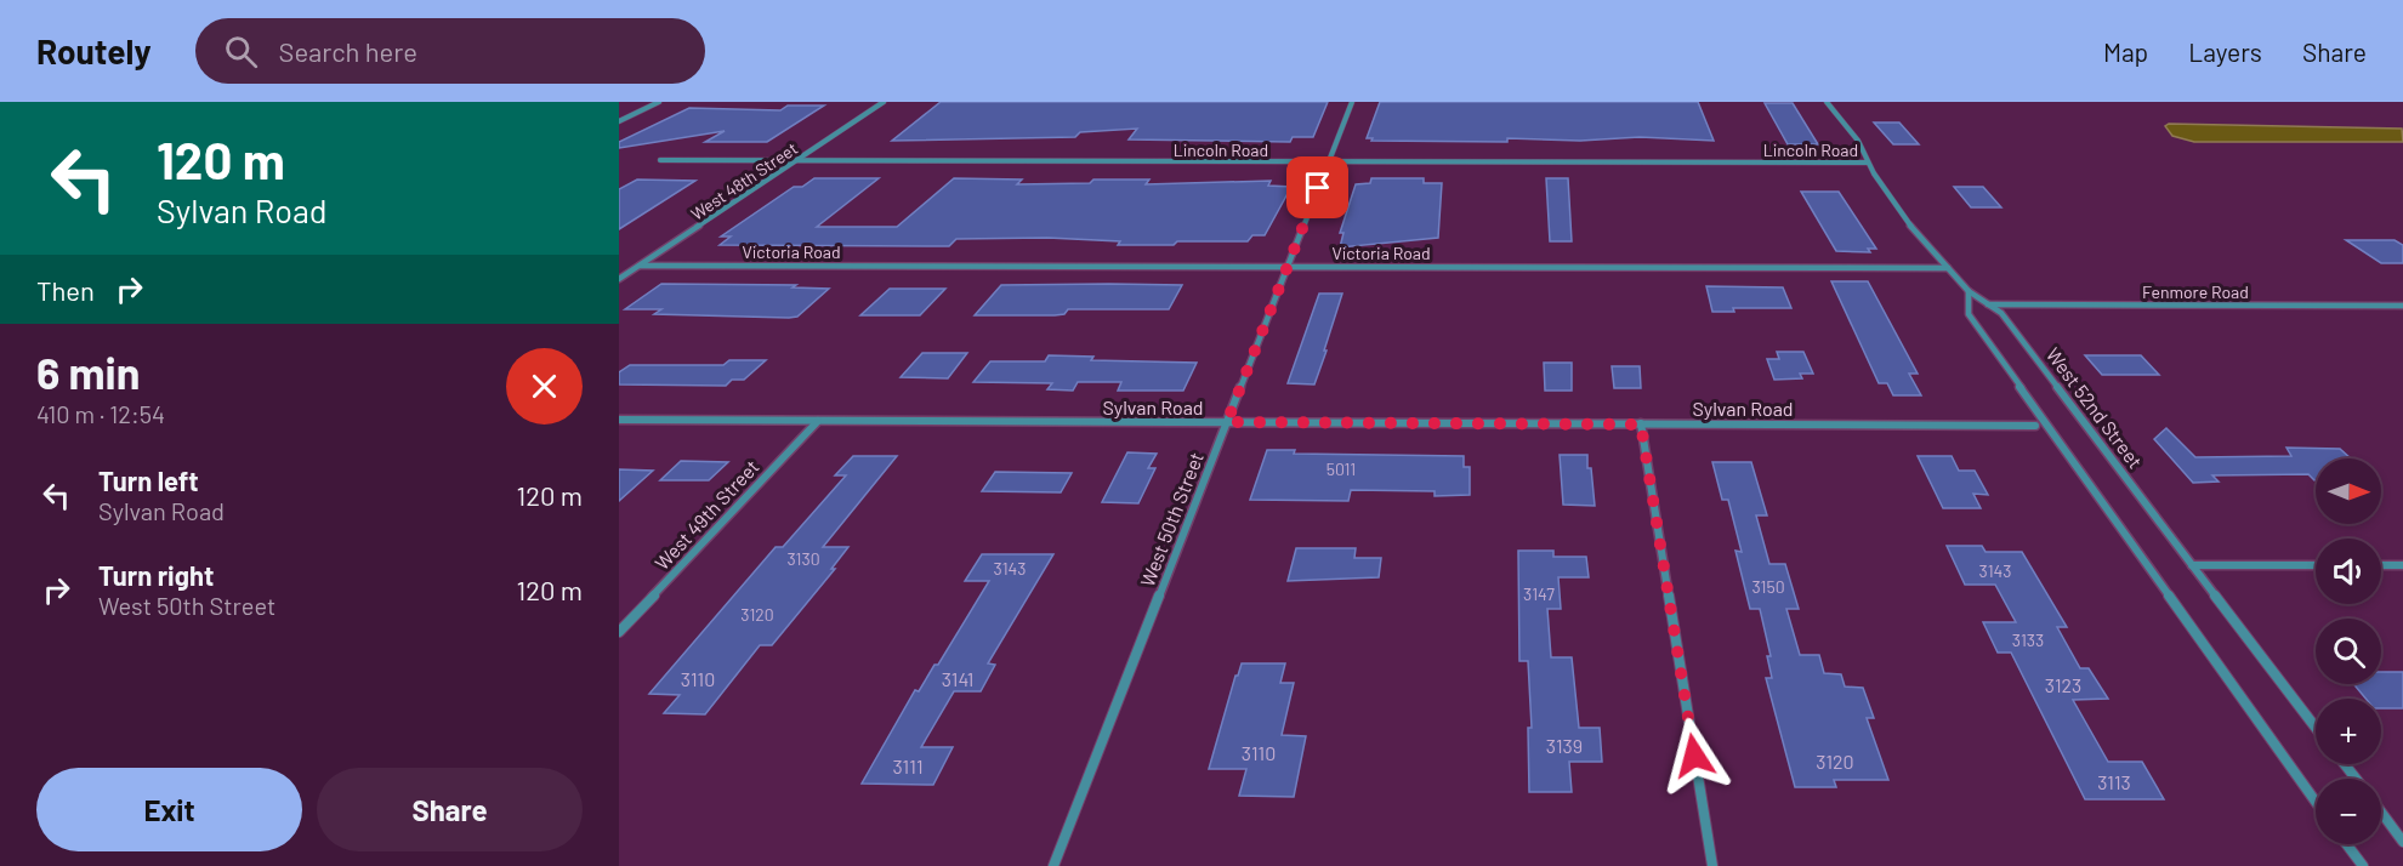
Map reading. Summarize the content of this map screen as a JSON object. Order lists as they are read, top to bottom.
{
  "streets": {
    "street": [
      "Lincoln Road",
      "West 48th Street",
      "Victoria Road",
      "Fenmore Road",
      "Sylvan Road",
      "West 52nd Street",
      "West 49th Street",
      "West 50th Street"
    ]
  },
  "crossings": [
    ["Lincoln Road", "West 48th Street"],
    ["Lincoln Road", "West 52nd Street"],
    ["Lincoln Road", "West 50th Street"],
    ["West 48th Street", "Victoria Road"],
    ["Victoria Road", "West 52nd Street"],
    ["Victoria Road", "West 50th Street"],
    ["Fenmore Road", "West 52nd Street"],
    ["Sylvan Road", "West 49th Street"],
    ["Sylvan Road", "West 50th Street"]
  ],
  "house_numbers": [
    "5011",
    "3130",
    "3143",
    "3143",
    "3150",
    "3147",
    "3120",
    "3133",
    "3110",
    "3141",
    "3123",
    "3139",
    "3110",
    "3120",
    "3111",
    "3113"
  ],
  "north": "right",
  "page": {
    "header": "Routely",
    "search": "Search here",
    "nav": ["Map", "Layers", "Share"],
    "turn": ["120 m", "Sylvan Road"],
    "then": "Then",
    "heading": ["6 min", "410 m · 12:54"],
    "list": [
      {
        "name": "Turn left",
        "note": "Sylvan Road",
        "value": "120 m"
      },
      {
        "name": "Turn right",
        "note": "West 50th Street",
        "value": "120 m"
      }
    ],
    "map_buttons": ["+", "−"],
    "buttons": ["Exit", "Share"]
  }
}
